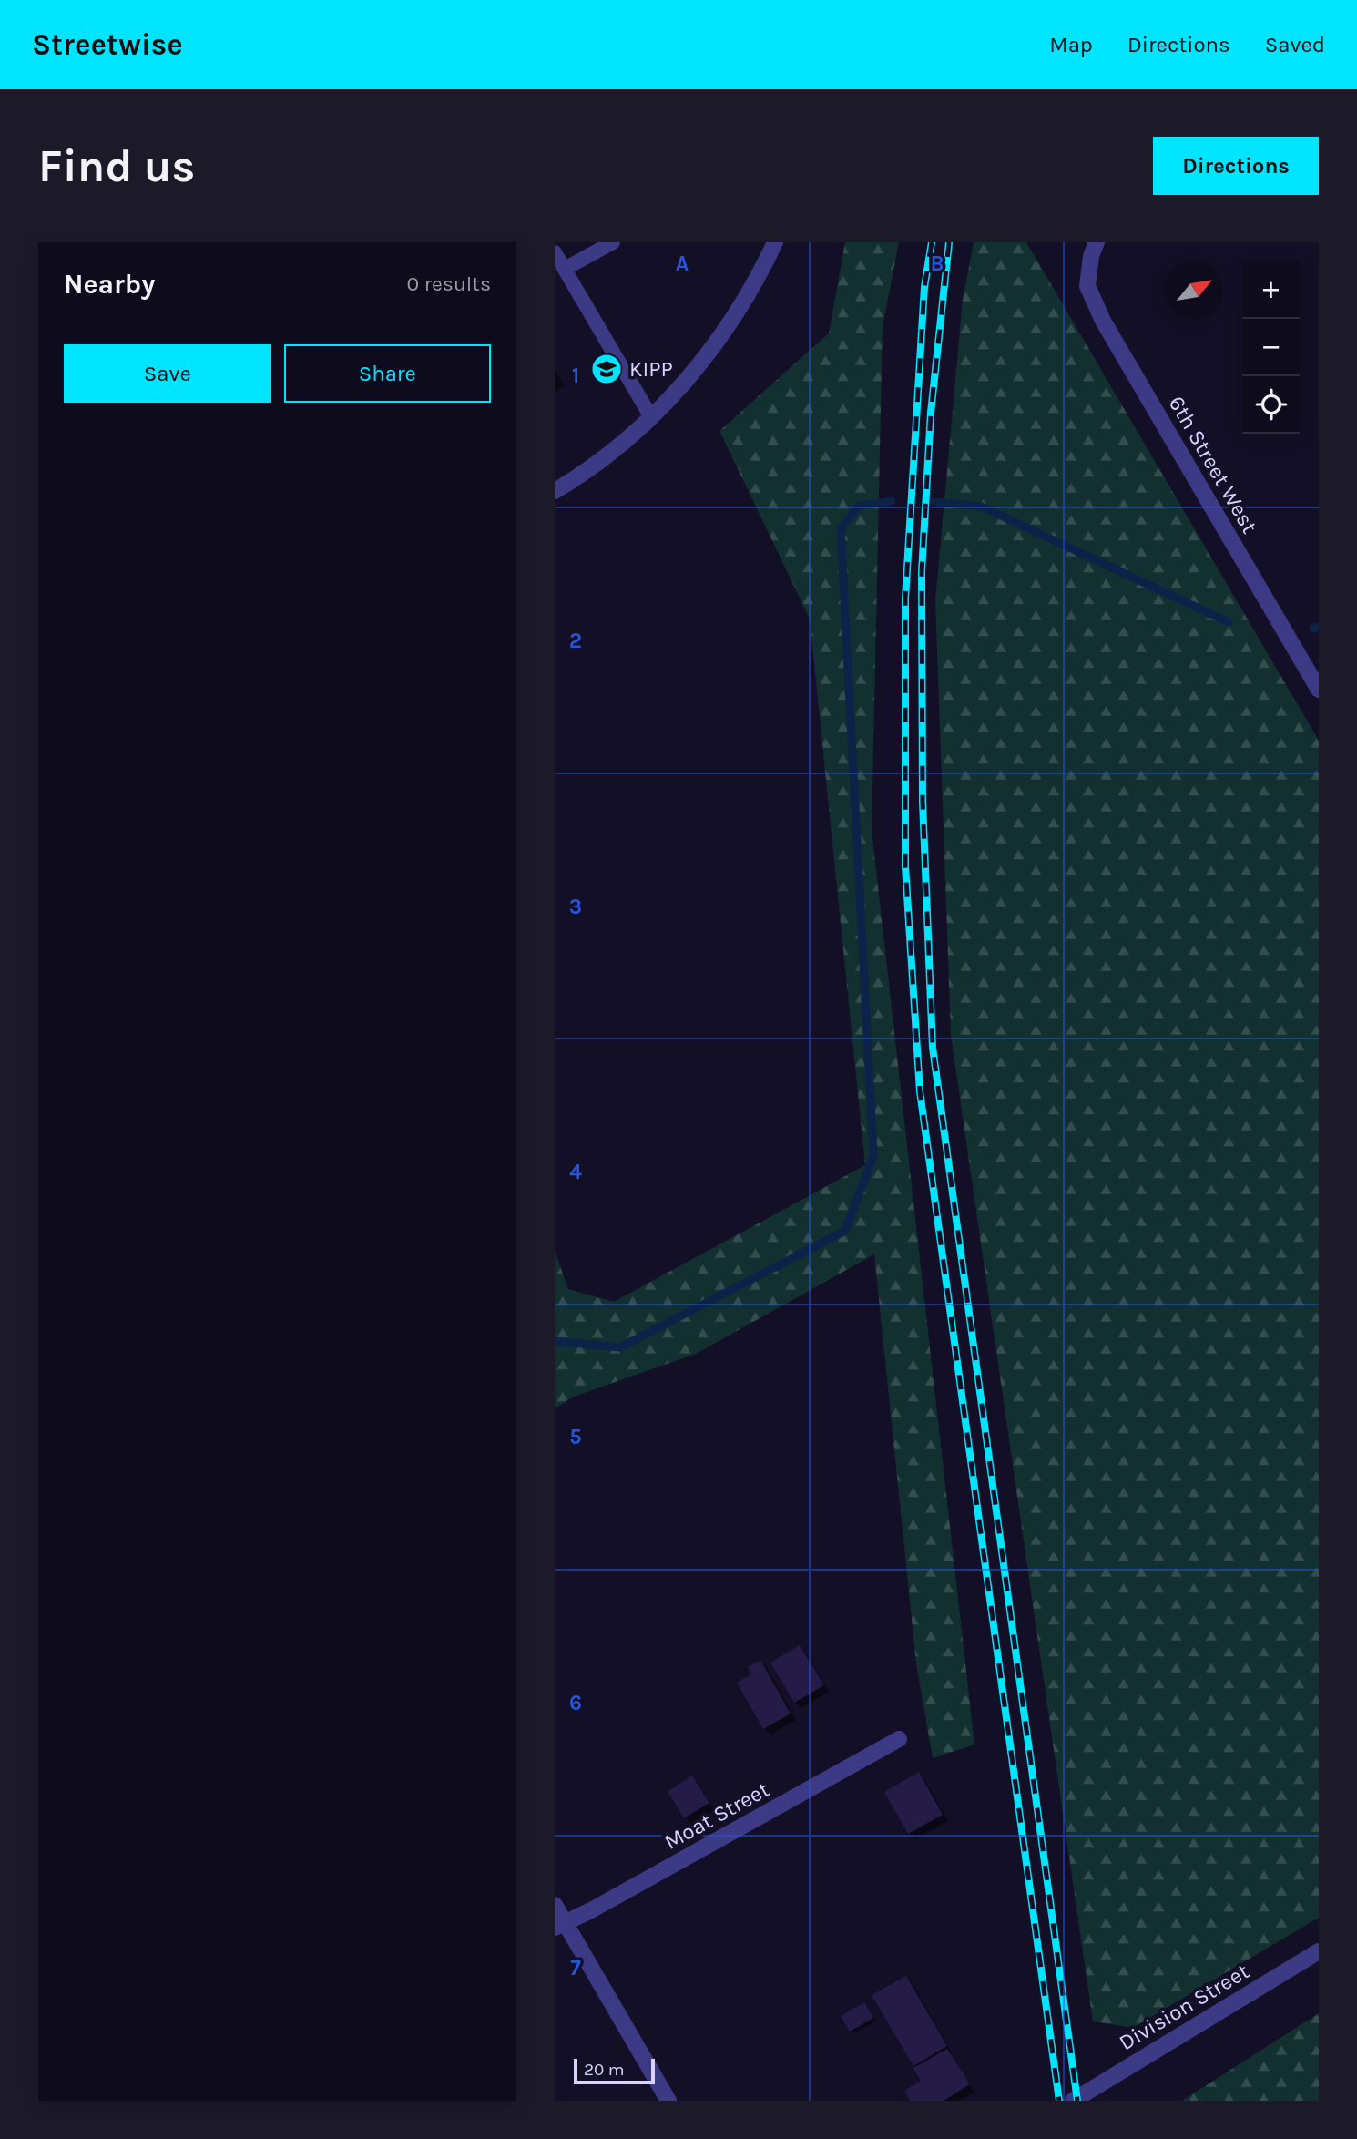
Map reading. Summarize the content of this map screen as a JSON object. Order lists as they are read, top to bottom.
{
  "streets": {
    "street": ["6th Street West", "Moat Street", "Division Street"]
  },
  "places": {
    "school or university": ["KIPP"]
  },
  "scale_bar": "20 m",
  "north": "top right",
  "page": {
    "header": "Streetwise",
    "nav": ["Map", "Directions", "Saved"],
    "buttons": [
      "Directions",
      ["Save", "Share"]
    ],
    "title": "Find us",
    "heading": ["Nearby", "0 results"],
    "map_buttons": ["+", "−"],
    "scale": "20 m"
  },
  "grid": {
    "columns": ["A", "B"],
    "rows": [
      "1",
      "2",
      "3",
      "4",
      "5",
      "6",
      "7"
    ]
  }
}
